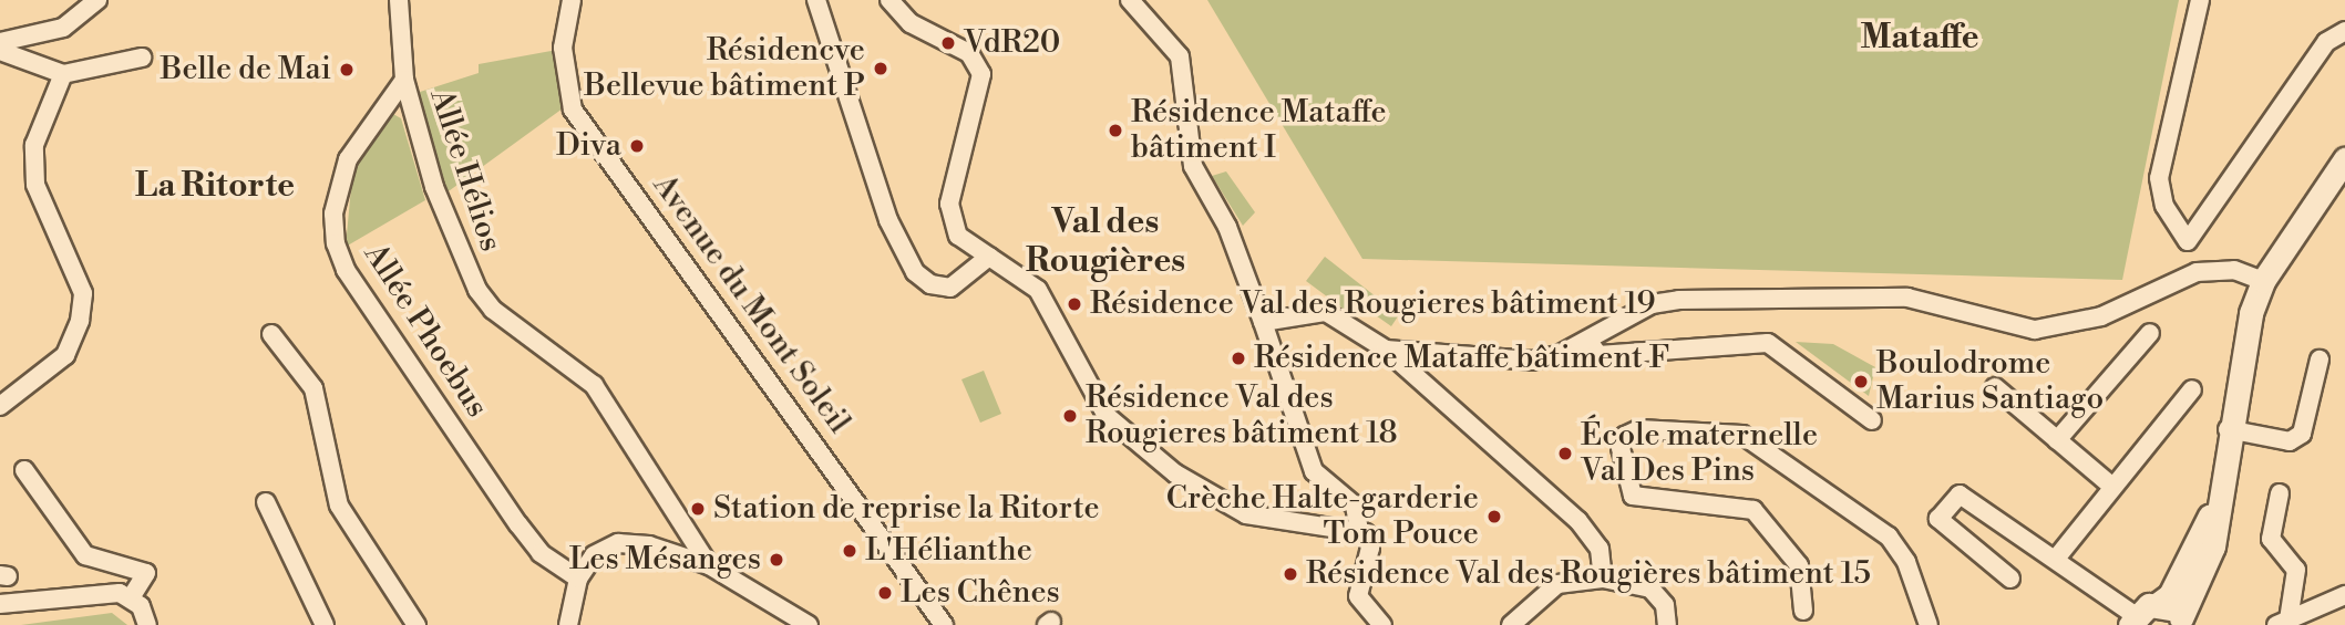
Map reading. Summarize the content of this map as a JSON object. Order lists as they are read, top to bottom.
{
  "streets": {
    "street": ["Allée Hélios", "Avenue du Mont Soleil", "Allée Phoebus"]
  },
  "crossings": [
    ["Allée Hélios", "Allée Phoebus"]
  ],
  "districts": ["Mataffe", "La Ritorte", "Val des Rougières"],
  "places": [
    "VdR20",
    "Résidencve Bellevue bâtiment P",
    "Belle de Mai",
    "Résidence Mataffe bâtiment I",
    "Diva",
    "Résidence Val des Rougieres bâtiment 19",
    "Résidence Mataffe bâtiment F",
    "Boulodrome Marius Santiago",
    "Résidence Val des Rougieres bâtiment 18",
    "École maternelle Val Des Pins",
    "Station de reprise la Ritorte",
    "Crèche Halte-garderie Tom Pouce",
    "L'Hélianthe",
    "Les Mésanges",
    "Résidence Val des Rougières bâtiment 15",
    "Les Chênes"
  ]
}
